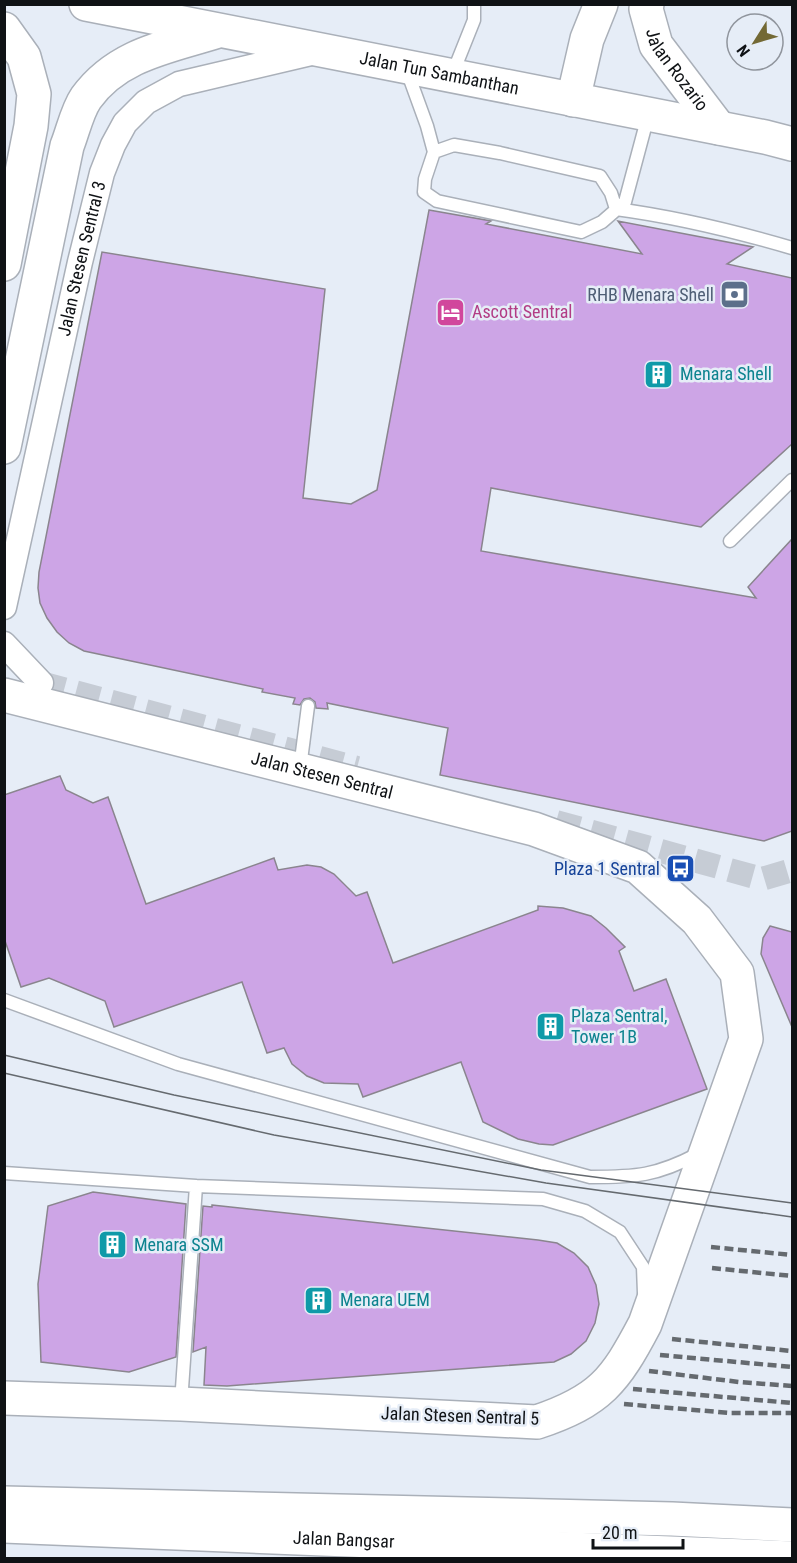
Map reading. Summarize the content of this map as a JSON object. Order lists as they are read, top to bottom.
{
  "streets": {
    "main road": [
      "Jalan Rozario",
      "Jalan Tun Sambanthan",
      "Jalan Stesen Sentral",
      "Jalan Stesen Sentral 5",
      "Jalan Bangsar"
    ],
    "street": ["Jalan Stesen Sentral 3"]
  },
  "crossings": [
    ["Jalan Rozario", "Jalan Tun Sambanthan"],
    ["Jalan Tun Sambanthan", "Jalan Stesen Sentral 3"],
    ["Jalan Stesen Sentral", "Jalan Stesen Sentral 5"]
  ],
  "places": {
    "bank": ["RHB Menara Shell"],
    "hotel": ["Ascott Sentral"],
    "building": [
      "Menara Shell",
      "Plaza Sentral, Tower 1B",
      "Menara SSM",
      "Menara UEM"
    ],
    "bus stop": ["Plaza 1 Sentral"]
  },
  "scale_bar": "20 m",
  "north": "bottom left"
}
